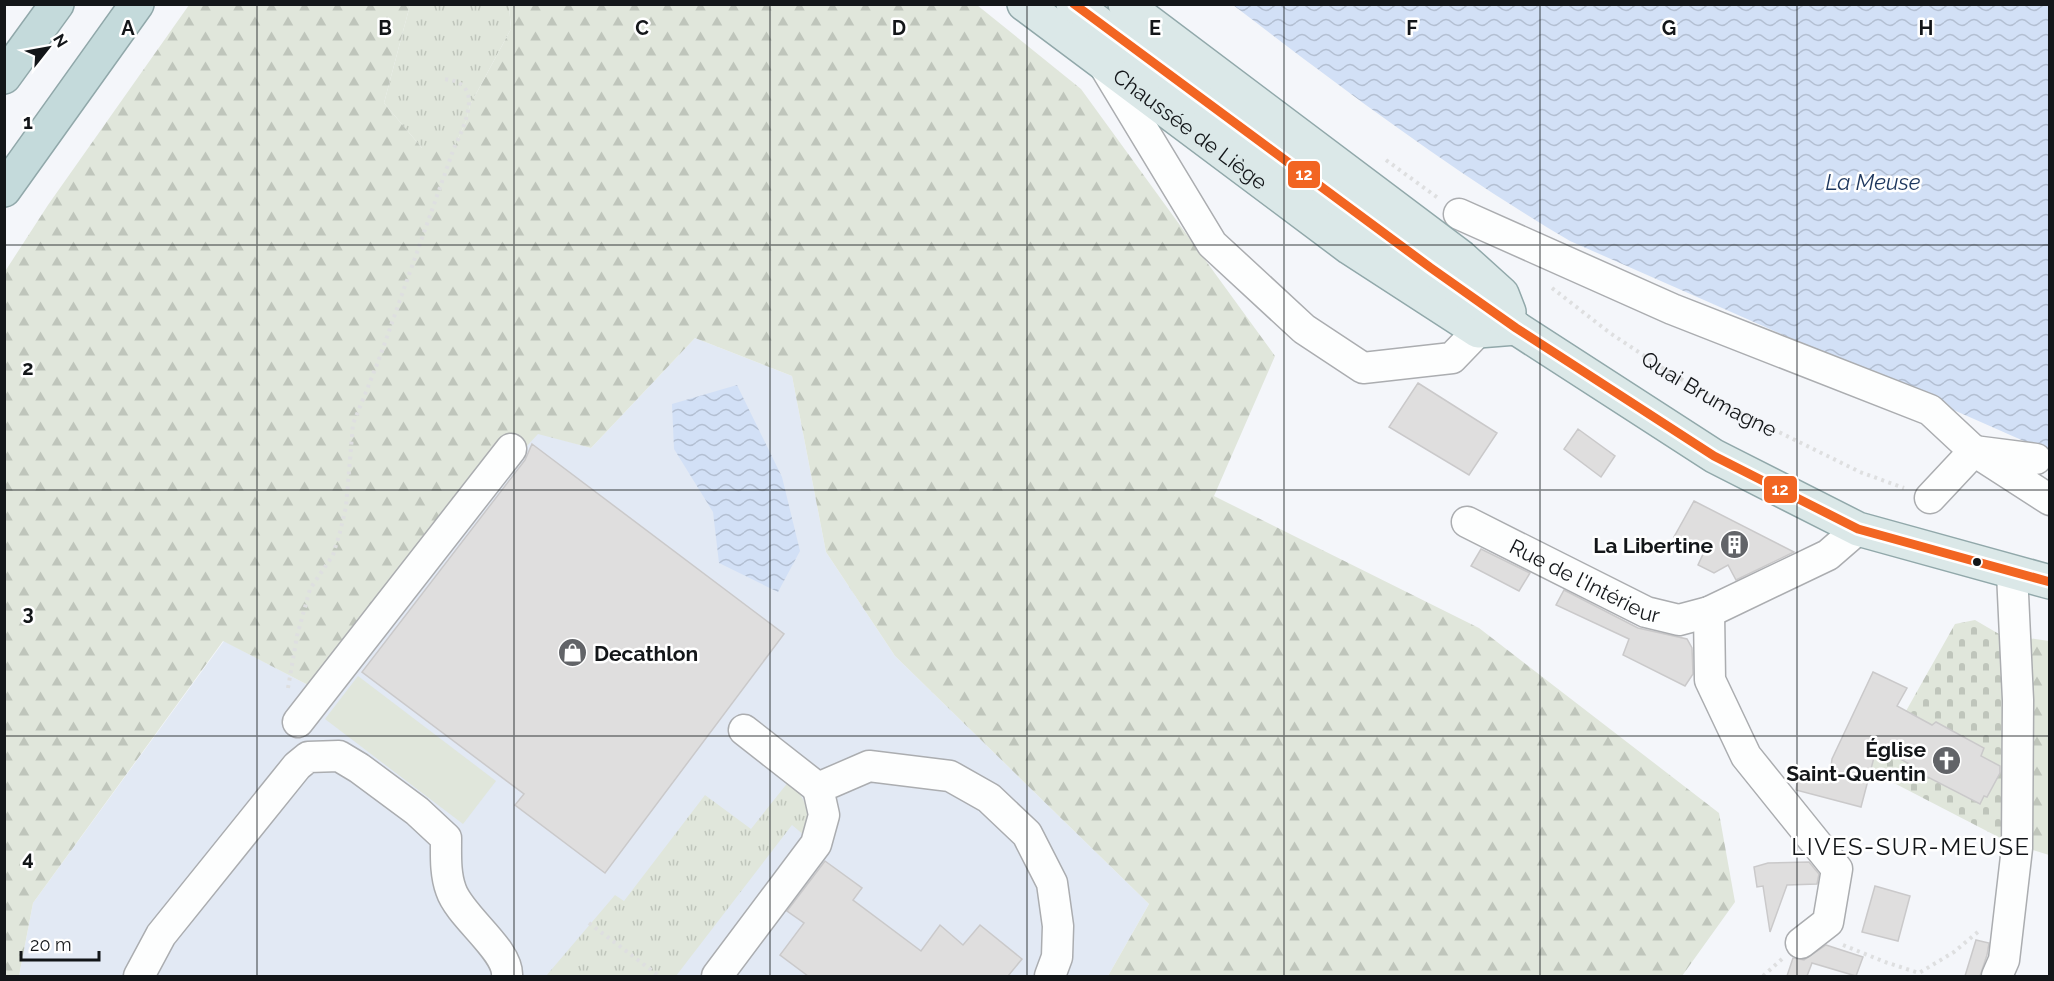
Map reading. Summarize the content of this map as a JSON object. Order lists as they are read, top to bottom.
{
  "streets": {
    "main road": ["Chaussée de Liège"],
    "street": ["Rue de l'Intérieur"],
    "path": ["Quai Brumagne"]
  },
  "crossings": [
    ["Chaussée de Liège", "Rue de l'Intérieur"]
  ],
  "districts": ["LIVES-SUR-MEUSE"],
  "water": ["La Meuse"],
  "places": {
    "building": ["La Libertine"],
    "shop": ["Decathlon"],
    "church": ["Église Saint-Quentin"]
  },
  "lines": ["transit line 12"],
  "scale_bar": "20 m",
  "north": "top right",
  "grid": {
    "columns": [
      "A",
      "B",
      "C",
      "D",
      "E",
      "F",
      "G",
      "H"
    ],
    "rows": [
      "1",
      "2",
      "3",
      "4"
    ]
  }
}
